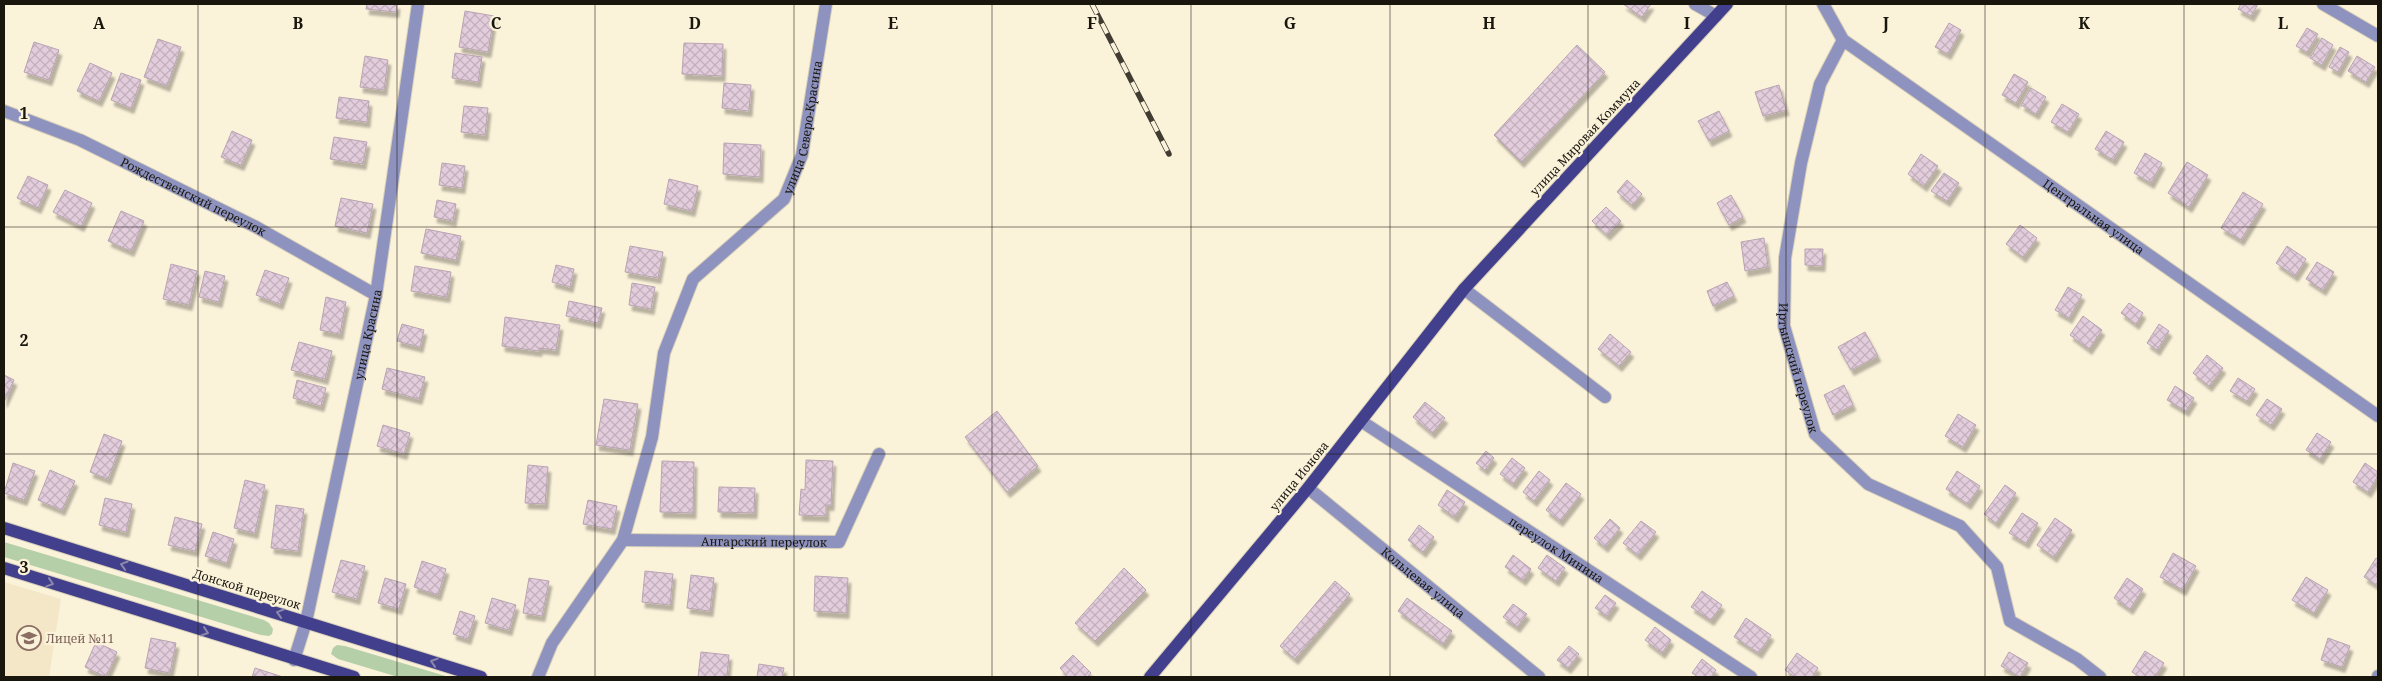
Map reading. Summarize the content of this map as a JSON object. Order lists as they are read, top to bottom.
{
  "streets": {
    "main road": ["улица Мировая Коммуна", "улица Ионова", "Донской переулок"],
    "street": [
      "улица Северо-Красина",
      "Рождественский переулок",
      "Центральная улица",
      "улица Красина",
      "Иртышский переулок",
      "Ангарский переулок",
      "переулок Минина",
      "Кольцевая улица"
    ]
  },
  "crossings": [
    ["улица Северо-Красина", "Ангарский переулок"],
    ["улица Мировая Коммуна", "улица Ионова"],
    ["Рождественский переулок", "улица Красина"],
    ["Центральная улица", "Иртышский переулок"],
    ["улица Красина", "Донской переулок"],
    ["улица Ионова", "переулок Минина"],
    ["улица Ионова", "Кольцевая улица"]
  ],
  "places": {
    "school or university": ["Лицей №11"]
  },
  "grid": {
    "columns": [
      "A",
      "B",
      "C",
      "D",
      "E",
      "F",
      "G",
      "H",
      "I",
      "J",
      "K",
      "L"
    ],
    "rows": ["1", "2", "3"]
  }
}
